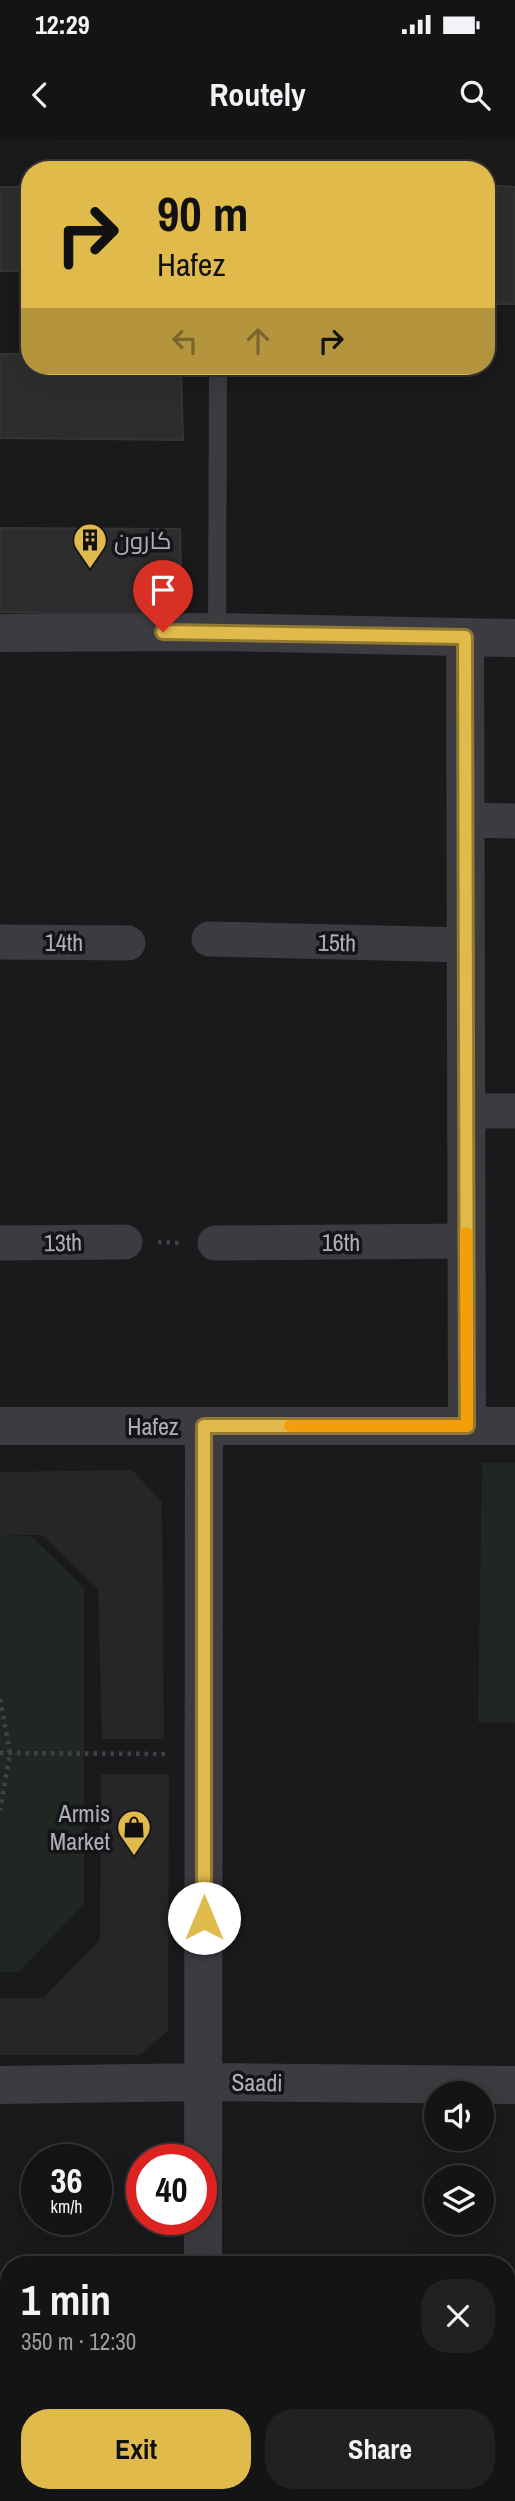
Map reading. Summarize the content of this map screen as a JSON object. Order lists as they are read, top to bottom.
{
  "streets": {
    "street": [
      "14th",
      "15th",
      "13th",
      "16th",
      "Hafez",
      "Saadi"
    ]
  },
  "places": {
    "building": ["کارون"],
    "shop": ["Armis Market"]
  },
  "page": {
    "status": "12:29",
    "header": "Routely",
    "turn": ["90 m", "Hafez"],
    "speed": "36 km/h",
    "limit": "40",
    "heading": ["1 min", "350 m · 12:30"],
    "buttons": ["Exit", "Share"]
  }
}
